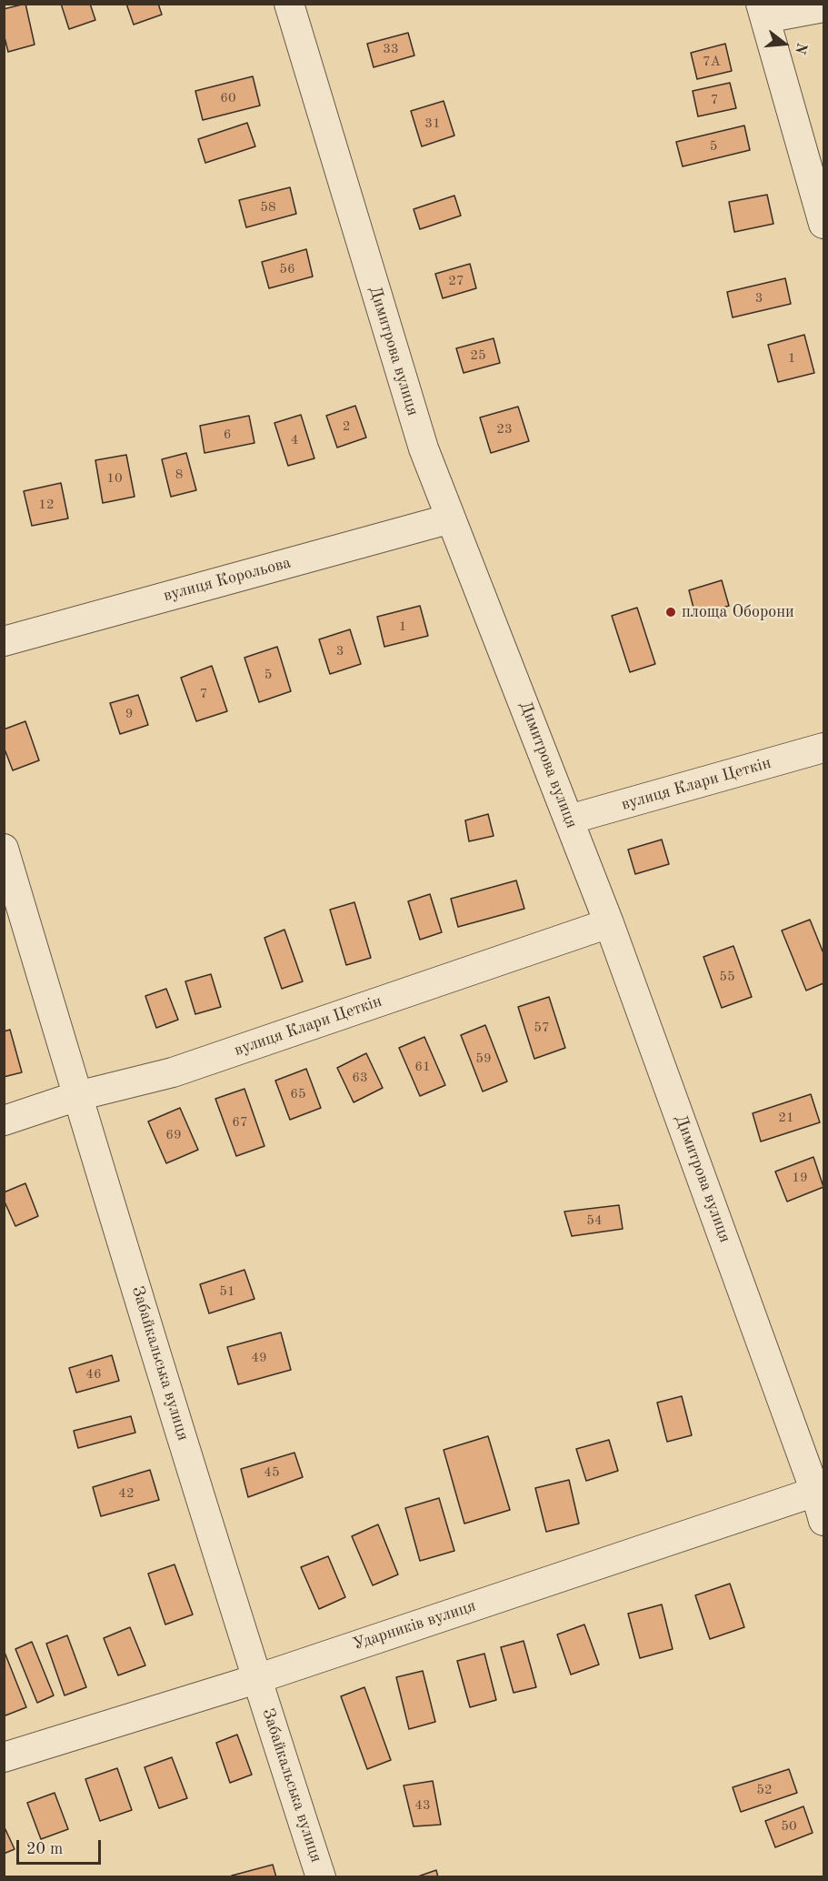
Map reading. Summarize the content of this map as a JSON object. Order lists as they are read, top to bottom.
{
  "streets": {
    "street": [
      "Димитрова вулиця",
      "вулиця Корольова",
      "вулиця Клари Цеткін",
      "Забайкальська вулиця",
      "Ударників вулиця"
    ]
  },
  "crossings": [
    ["Димитрова вулиця", "вулиця Корольова"],
    ["Димитрова вулиця", "вулиця Клари Цеткін"],
    ["Димитрова вулиця", "Ударників вулиця"],
    ["вулиця Клари Цеткін", "Забайкальська вулиця"],
    ["Забайкальська вулиця", "Ударників вулиця"]
  ],
  "places": ["площа Оборони"],
  "house_numbers": [
    "33",
    "7А",
    "60",
    "7",
    "31",
    "5",
    "58",
    "56",
    "27",
    "3",
    "25",
    "1",
    "2",
    "23",
    "6",
    "4",
    "8",
    "10",
    "12",
    "1",
    "3",
    "5",
    "7",
    "9",
    "55",
    "57",
    "59",
    "61",
    "63",
    "65",
    "21",
    "67",
    "69",
    "19",
    "54",
    "51",
    "49",
    "46",
    "45",
    "42",
    "52",
    "43",
    "50"
  ],
  "scale_bar": "20 m",
  "north": "right"
}
